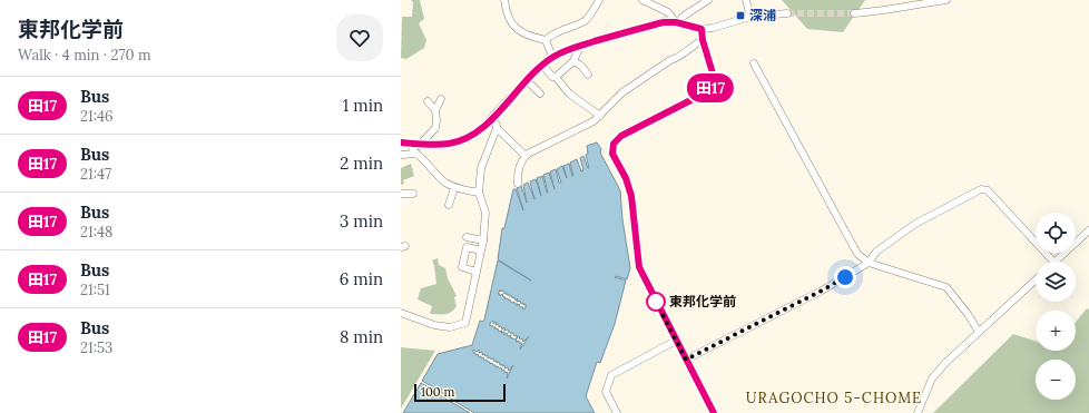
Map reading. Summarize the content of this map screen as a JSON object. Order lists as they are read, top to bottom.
{
  "districts": ["URAGOCHO 5-CHOME"],
  "places": {
    "transit": ["深浦"],
    "other": ["東邦化学前"]
  },
  "lines": ["bus line 田17"],
  "scale_bar": "100 m",
  "page": {
    "heading": ["東邦化学前", "Walk · 4 min · 270 m"],
    "on_map": "田17",
    "list": [
      {
        "mark": "田17",
        "name": "Bus",
        "note": "21:46",
        "value": "1 min"
      },
      {
        "mark": "田17",
        "name": "Bus",
        "note": "21:47",
        "value": "2 min"
      },
      {
        "mark": "田17",
        "name": "Bus",
        "note": "21:48",
        "value": "3 min"
      },
      {
        "mark": "田17",
        "name": "Bus",
        "note": "21:51",
        "value": "6 min"
      },
      {
        "mark": "田17",
        "name": "Bus",
        "note": "21:53",
        "value": "8 min"
      }
    ],
    "map_buttons": ["+", "−"],
    "scale": "100 m"
  }
}
